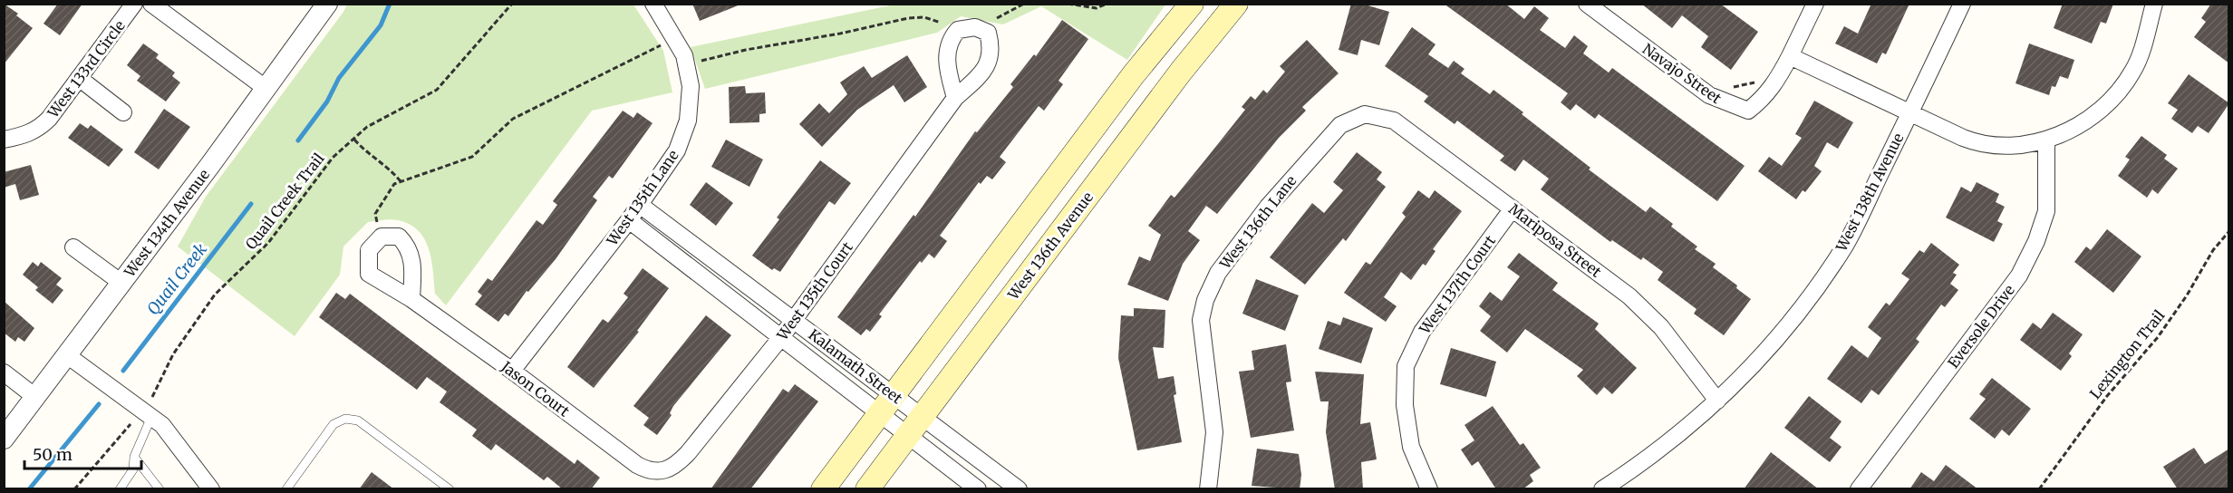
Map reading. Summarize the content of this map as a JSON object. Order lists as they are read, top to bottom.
{
  "streets": {
    "main road": ["West 136th Avenue"],
    "street": [
      "West 133rd Circle",
      "Navajo Street",
      "West 138th Avenue",
      "West 135th Lane",
      "West 136th Lane",
      "West 134th Avenue",
      "Mariposa Street",
      "West 137th Court",
      "West 135th Court",
      "Eversole Drive",
      "Kalamath Street",
      "Jason Court"
    ],
    "path": ["Quail Creek Trail", "Lexington Trail"]
  },
  "crossings": [
    ["West 138th Avenue", "Mariposa Street"],
    ["West 135th Lane", "Kalamath Street"],
    ["West 135th Lane", "Jason Court"],
    ["West 136th Lane", "Mariposa Street"],
    ["Mariposa Street", "West 137th Court"],
    ["West 136th Avenue", "Kalamath Street"],
    ["West 135th Court", "Kalamath Street"],
    ["West 135th Court", "Jason Court"]
  ],
  "water": ["Quail Creek"],
  "scale_bar": "50 m"
}
